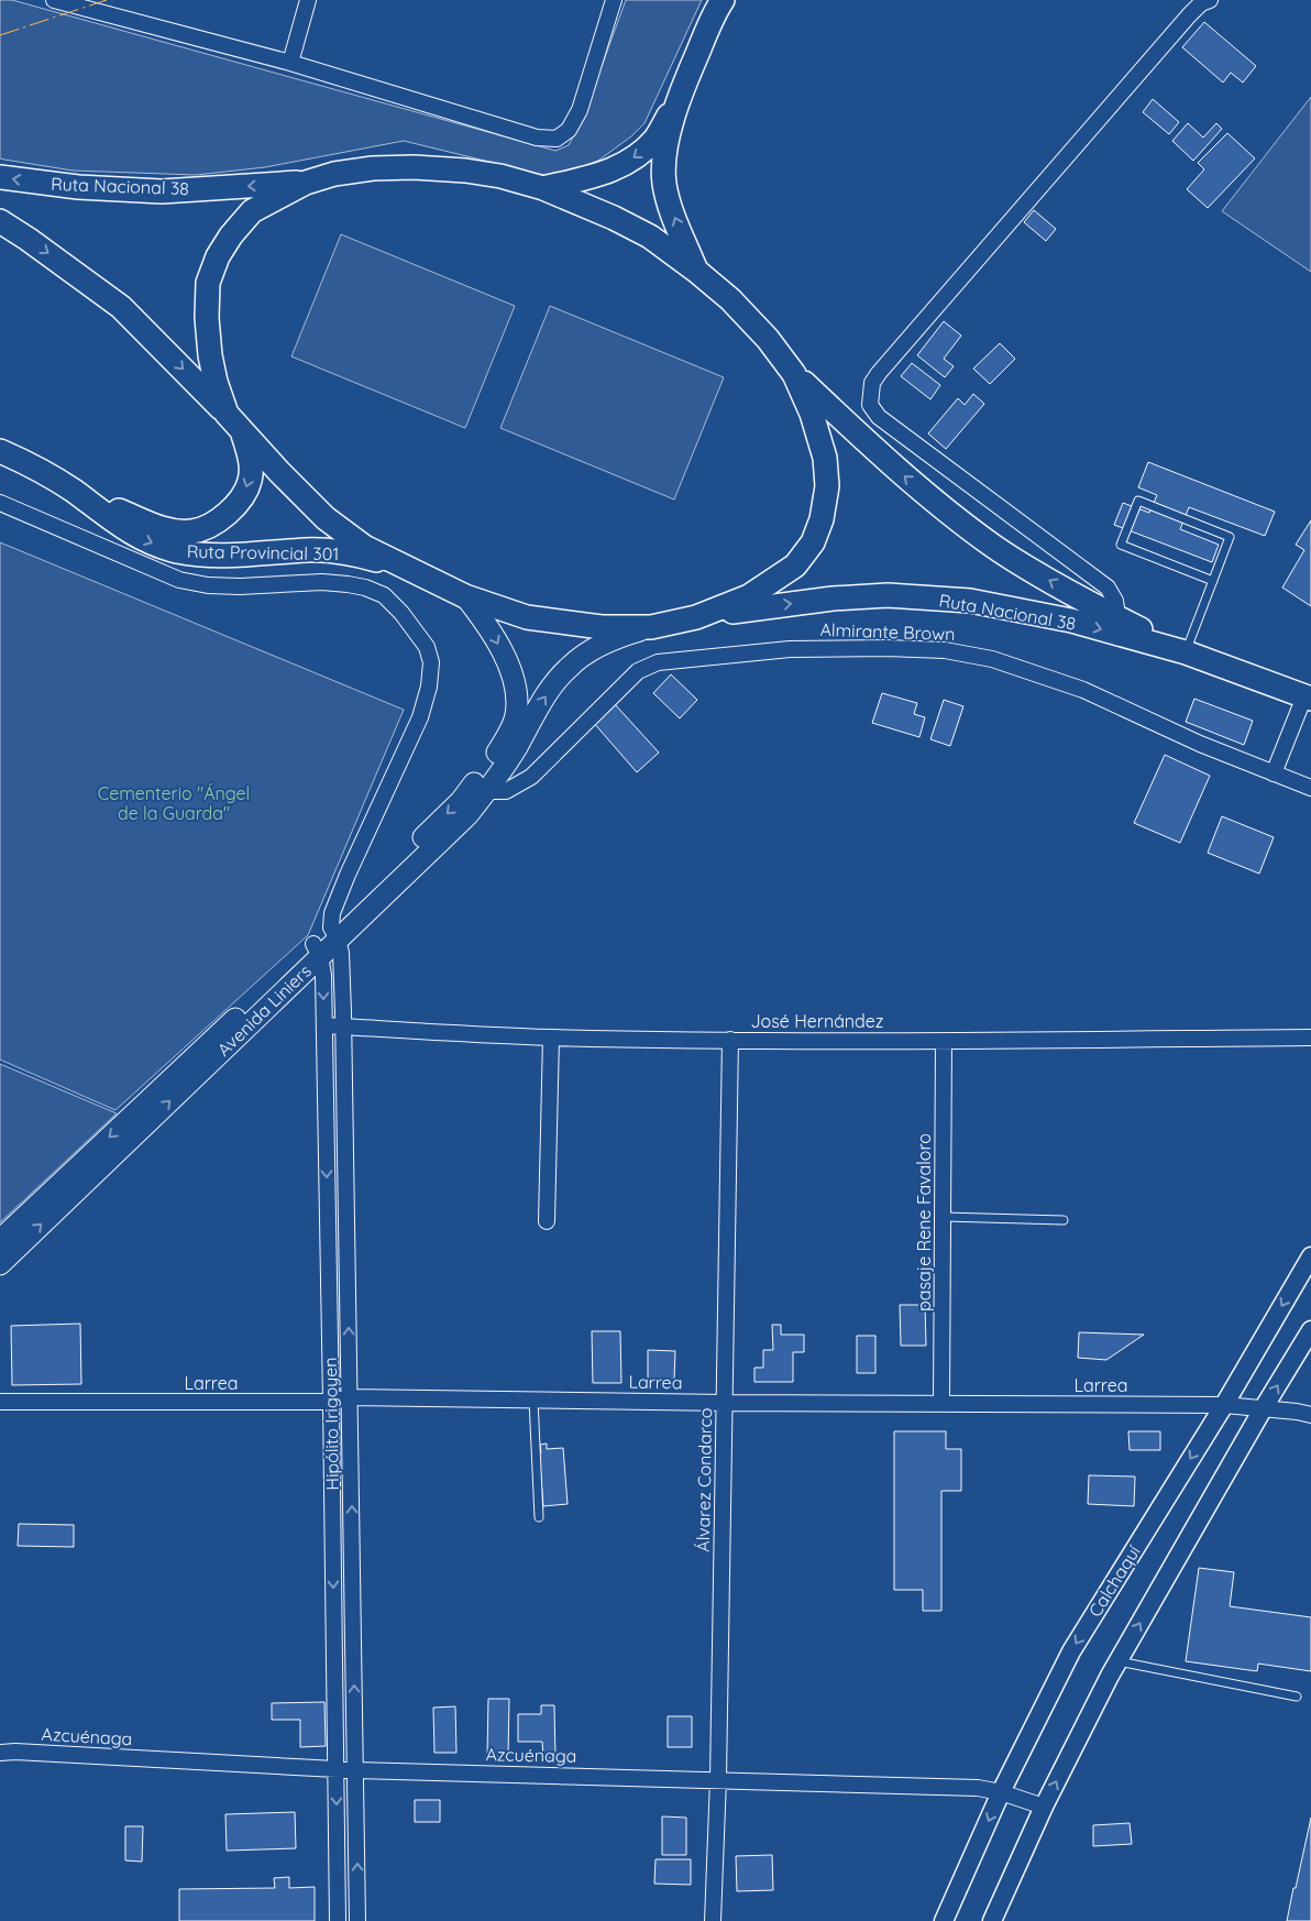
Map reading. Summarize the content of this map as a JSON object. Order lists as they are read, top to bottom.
{
  "streets": {
    "main road": ["Ruta Nacional 38", "Ruta Provincial 301", "Avenida Liniers"],
    "street": [
      "Almirante Brown",
      "José Hernández",
      "pasaje Rene Favaloro",
      "Larrea",
      "Hipólito Irigoyen",
      "Álvarez Condarco",
      "Calchaquí",
      "Azcuénaga"
    ]
  },
  "crossings": [
    ["Almirante Brown", "Avenida Liniers"],
    ["Avenida Liniers", "Hipólito Irigoyen"],
    ["José Hernández", "pasaje Rene Favaloro"],
    ["José Hernández", "Hipólito Irigoyen"],
    ["José Hernández", "Álvarez Condarco"],
    ["pasaje Rene Favaloro", "Larrea"],
    ["Larrea", "Hipólito Irigoyen"],
    ["Larrea", "Álvarez Condarco"],
    ["Larrea", "Calchaquí"],
    ["Hipólito Irigoyen", "Azcuénaga"],
    ["Álvarez Condarco", "Azcuénaga"],
    ["Calchaquí", "Azcuénaga"]
  ],
  "parks": ["Cementerio \"Ángel de la Guarda\""]
}
